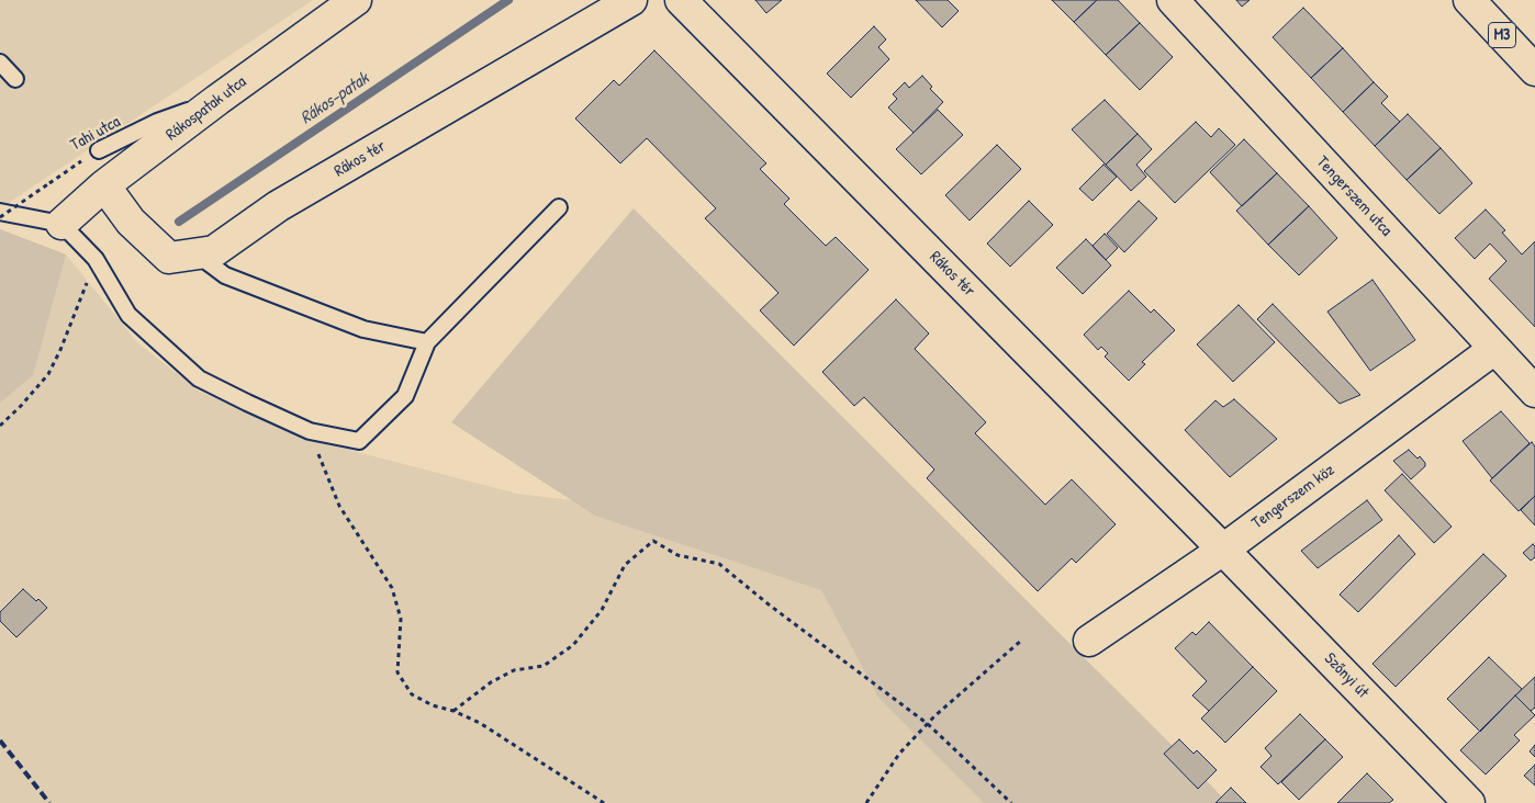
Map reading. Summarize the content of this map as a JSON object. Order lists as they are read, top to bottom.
{
  "streets": {
    "street": [
      "M3",
      "Rákospatak utca",
      "Rákos tér",
      "Tengerszem utca",
      "Tengerszem köz",
      "Szőnyi út"
    ],
    "lane": ["Tahi utca"]
  },
  "crossings": [
    ["Rákospatak utca", "Tahi utca"],
    ["Rákospatak utca", "Rákos tér"],
    ["Rákos tér", "Tengerszem köz"],
    ["Rákos tér", "Szőnyi út"],
    ["Tengerszem utca", "Tengerszem köz"],
    ["Tengerszem köz", "Szőnyi út"]
  ],
  "water": ["Rákos-patak"]
}
